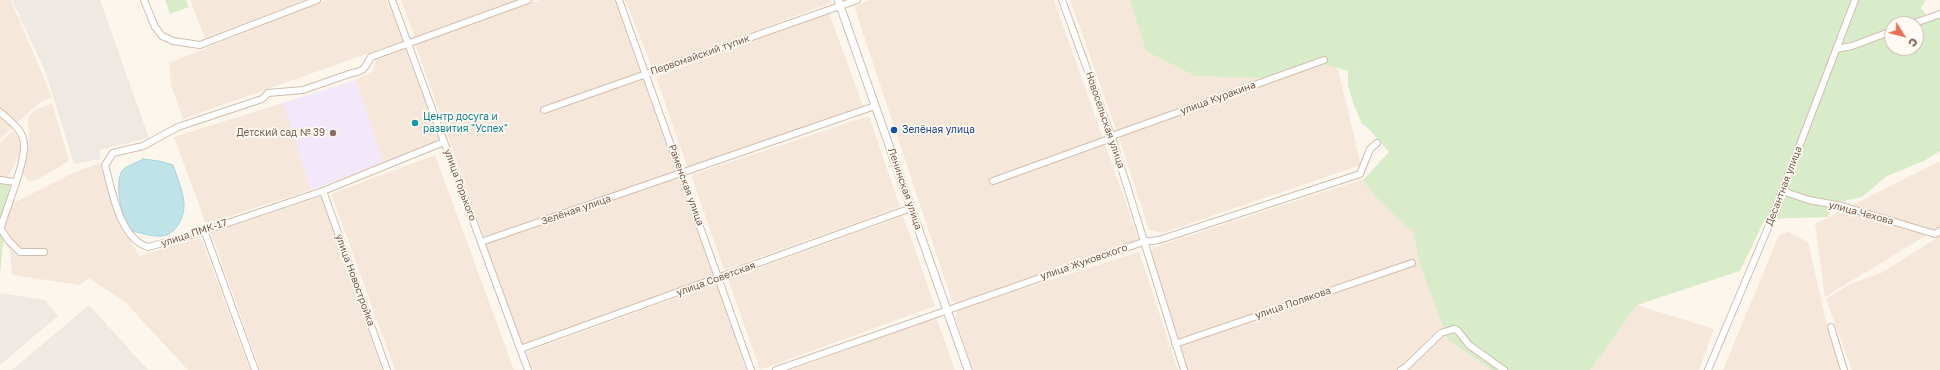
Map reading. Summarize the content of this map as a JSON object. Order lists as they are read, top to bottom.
{
  "streets": {
    "street": [
      "Первомайский тупик",
      "улица Куракина",
      "Новосельская улица",
      "улица Горького",
      "Раменская улица",
      "Десантная улица",
      "Ленинская улица",
      "Зелёная улица",
      "улица Чехова",
      "улица ПМК-17",
      "улица Жуковского",
      "улица Советская",
      "улица Новостройка",
      "улица Полякова"
    ]
  },
  "crossings": [
    ["Первомайский тупик", "Раменская улица"],
    ["Первомайский тупик", "Ленинская улица"],
    ["улица Куракина", "Новосельская улица"],
    ["Новосельская улица", "улица Жуковского"],
    ["Новосельская улица", "улица Полякова"],
    ["улица Горького", "Зелёная улица"],
    ["улица Горького", "улица ПМК-17"],
    ["улица Горького", "улица Советская"],
    ["Раменская улица", "Зелёная улица"],
    ["Раменская улица", "улица Советская"],
    ["Десантная улица", "улица Чехова"],
    ["Ленинская улица", "Зелёная улица"],
    ["Ленинская улица", "улица Жуковского"],
    ["Ленинская улица", "улица Советская"],
    ["улица ПМК-17", "улица Новостройка"]
  ],
  "places": ["Центр досуга и развития \"Успех\"", "Зелёная улица", "Детский сад № 39"],
  "north": "bottom right"
}
